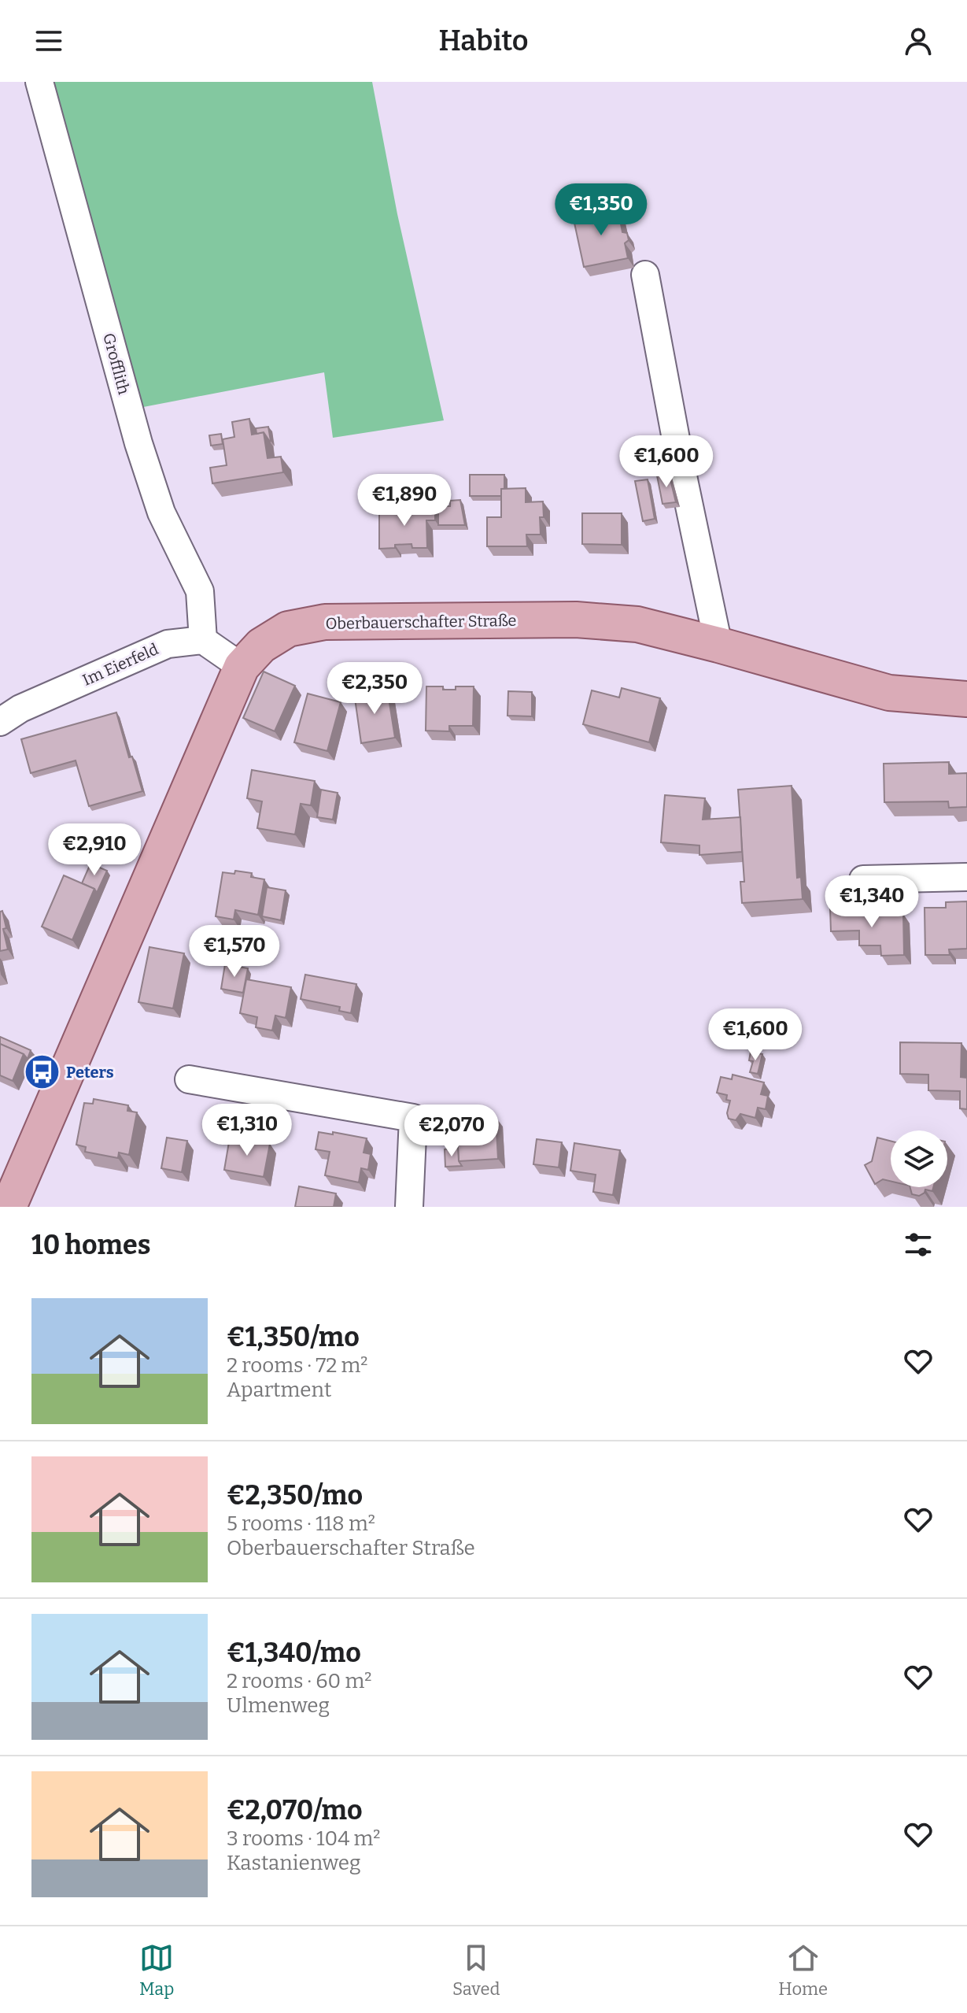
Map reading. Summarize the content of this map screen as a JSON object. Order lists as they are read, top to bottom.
{
  "streets": {
    "main road": ["Oberbauerschafter Straße"],
    "street": ["Grofflith", "Im Eierfeld"]
  },
  "crossings": [
    ["Grofflith", "Im Eierfeld"]
  ],
  "places": {
    "bus stop": ["Peters"]
  },
  "page": {
    "header": "Habito",
    "price": [
      "€1,350",
      "€1,600",
      "€1,890",
      "€2,350",
      "€2,910",
      "€1,340",
      "€1,570",
      "€1,600",
      "€1,310",
      "€2,070"
    ],
    "heading": "10 homes",
    "list": [
      {
        "name": "€1,350/mo",
        "note": "2 rooms · 72 m² · Apartment"
      },
      {
        "name": "€2,350/mo",
        "note": "5 rooms · 118 m² · Oberbauerschafter Straße"
      },
      {
        "name": "€1,340/mo",
        "note": "2 rooms · 60 m² · Ulmenweg"
      },
      {
        "name": "€2,070/mo",
        "note": "3 rooms · 104 m² · Kastanienweg"
      }
    ],
    "tabs": ["Map", "Saved", "Home"]
  }
}
